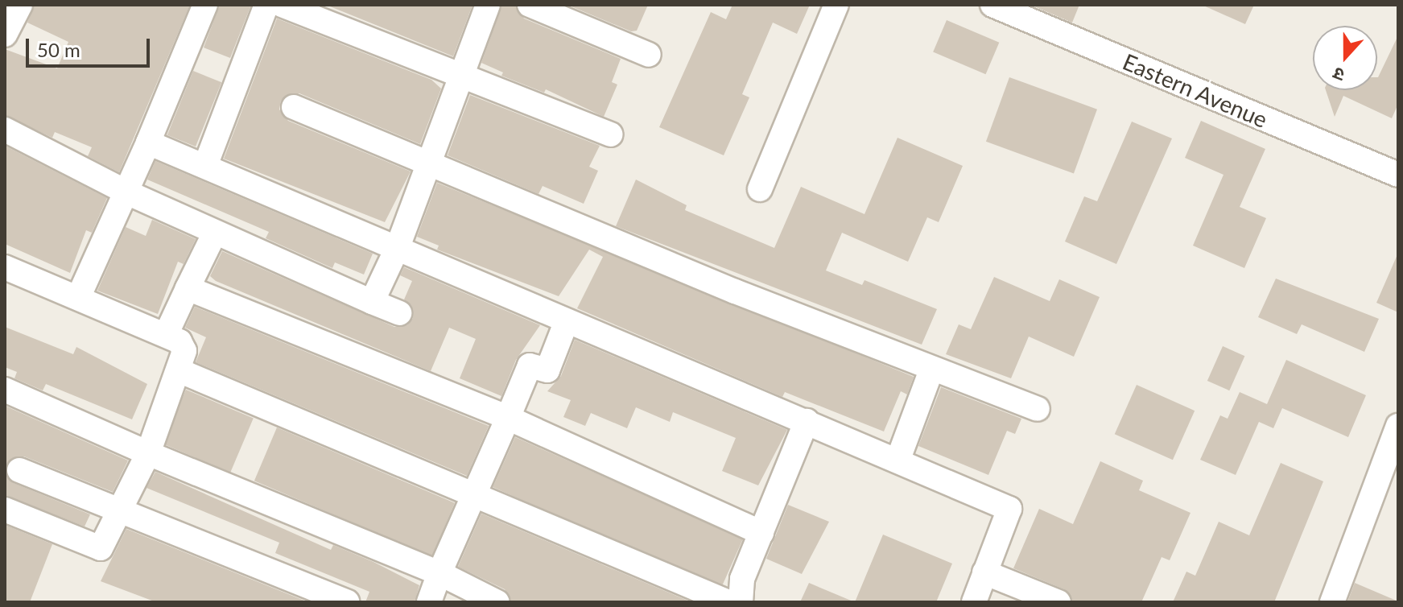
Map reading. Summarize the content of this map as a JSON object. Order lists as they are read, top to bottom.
{
  "streets": {
    "street": ["Eastern Avenue"]
  },
  "scale_bar": "50 m",
  "north": "bottom"
}
